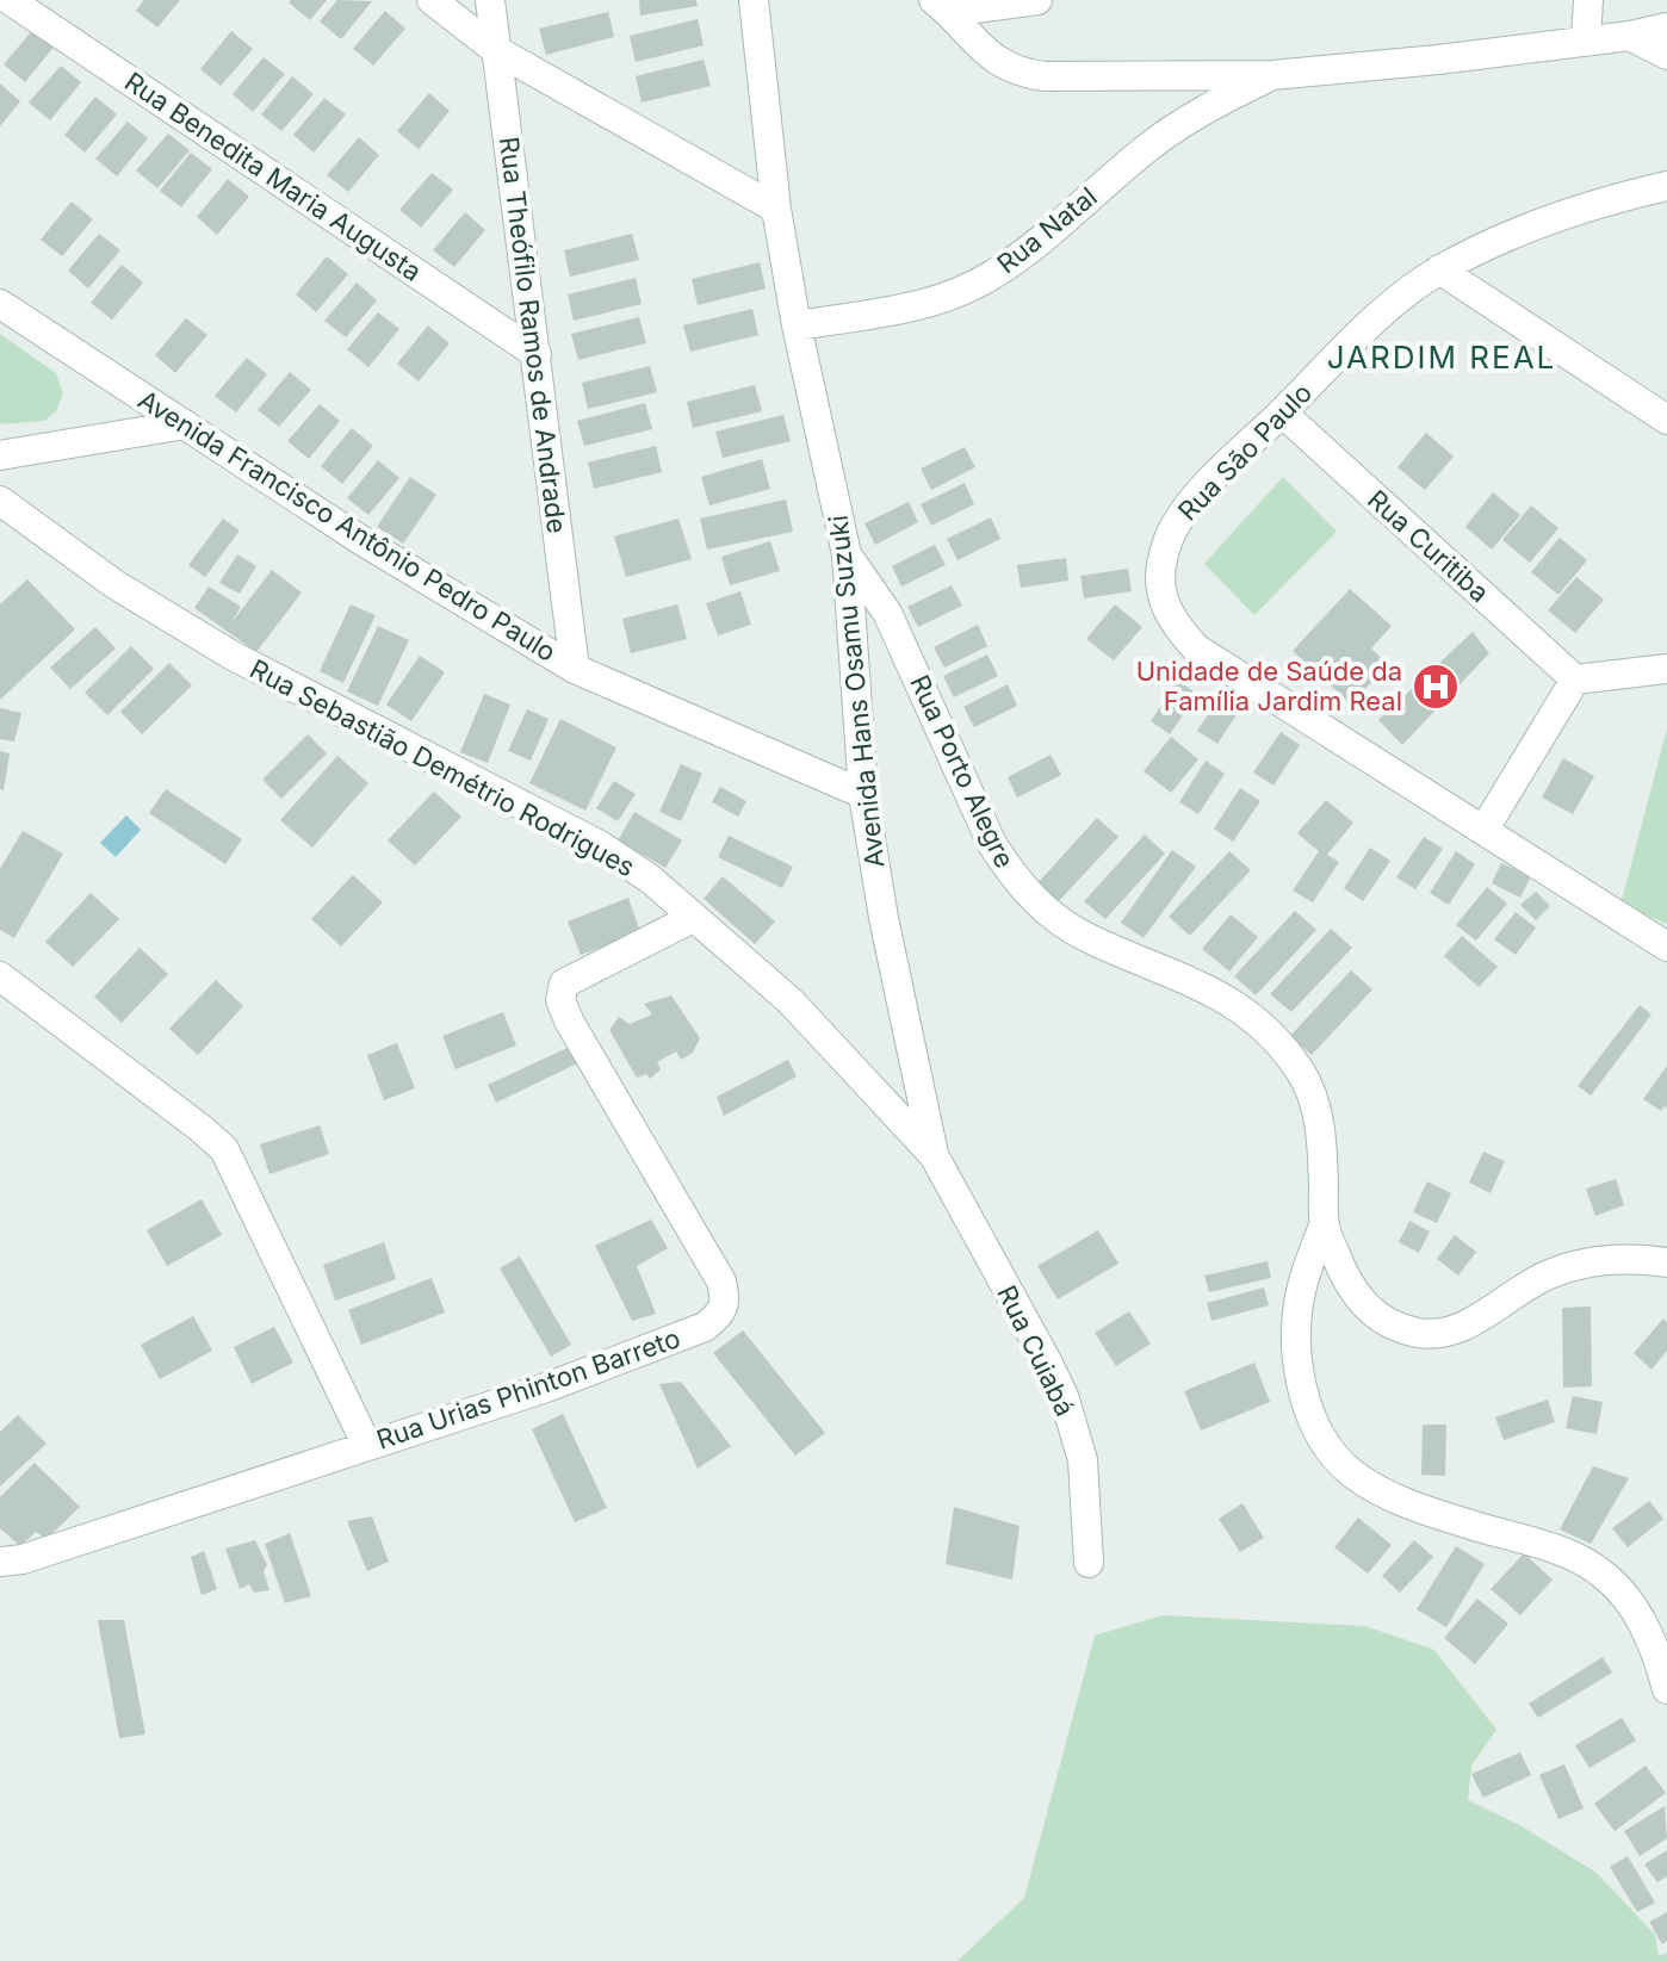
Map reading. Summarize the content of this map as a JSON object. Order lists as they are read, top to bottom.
{
  "streets": {
    "street": [
      "Rua Benedita Maria Augusta",
      "Rua Natal",
      "Rua Theófilo Ramos de Andrade",
      "Rua São Paulo",
      "Avenida Francisco Antônio Pedro Paulo",
      "Rua Curitiba",
      "Avenida Hans Osamu Suzuki",
      "Rua Sebastião Demétrio Rodrigues",
      "Rua Porto Alegre",
      "Rua Cuiabá",
      "Rua Urias Phinton Barreto"
    ]
  },
  "crossings": [
    ["Rua Benedita Maria Augusta", "Rua Theófilo Ramos de Andrade"],
    ["Rua Natal", "Avenida Hans Osamu Suzuki"],
    ["Rua Theófilo Ramos de Andrade", "Avenida Francisco Antônio Pedro Paulo"],
    ["Rua São Paulo", "Rua Curitiba"],
    ["Avenida Francisco Antônio Pedro Paulo", "Avenida Hans Osamu Suzuki"],
    ["Avenida Hans Osamu Suzuki", "Rua Sebastião Demétrio Rodrigues"],
    ["Avenida Hans Osamu Suzuki", "Rua Porto Alegre"],
    ["Avenida Hans Osamu Suzuki", "Rua Cuiabá"],
    ["Rua Sebastião Demétrio Rodrigues", "Rua Cuiabá"],
    ["Rua Sebastião Demétrio Rodrigues", "Rua Urias Phinton Barreto"]
  ],
  "districts": ["JARDIM REAL"],
  "places": {
    "hospital": ["Unidade de Saúde da Família Jardim Real"]
  }
}
